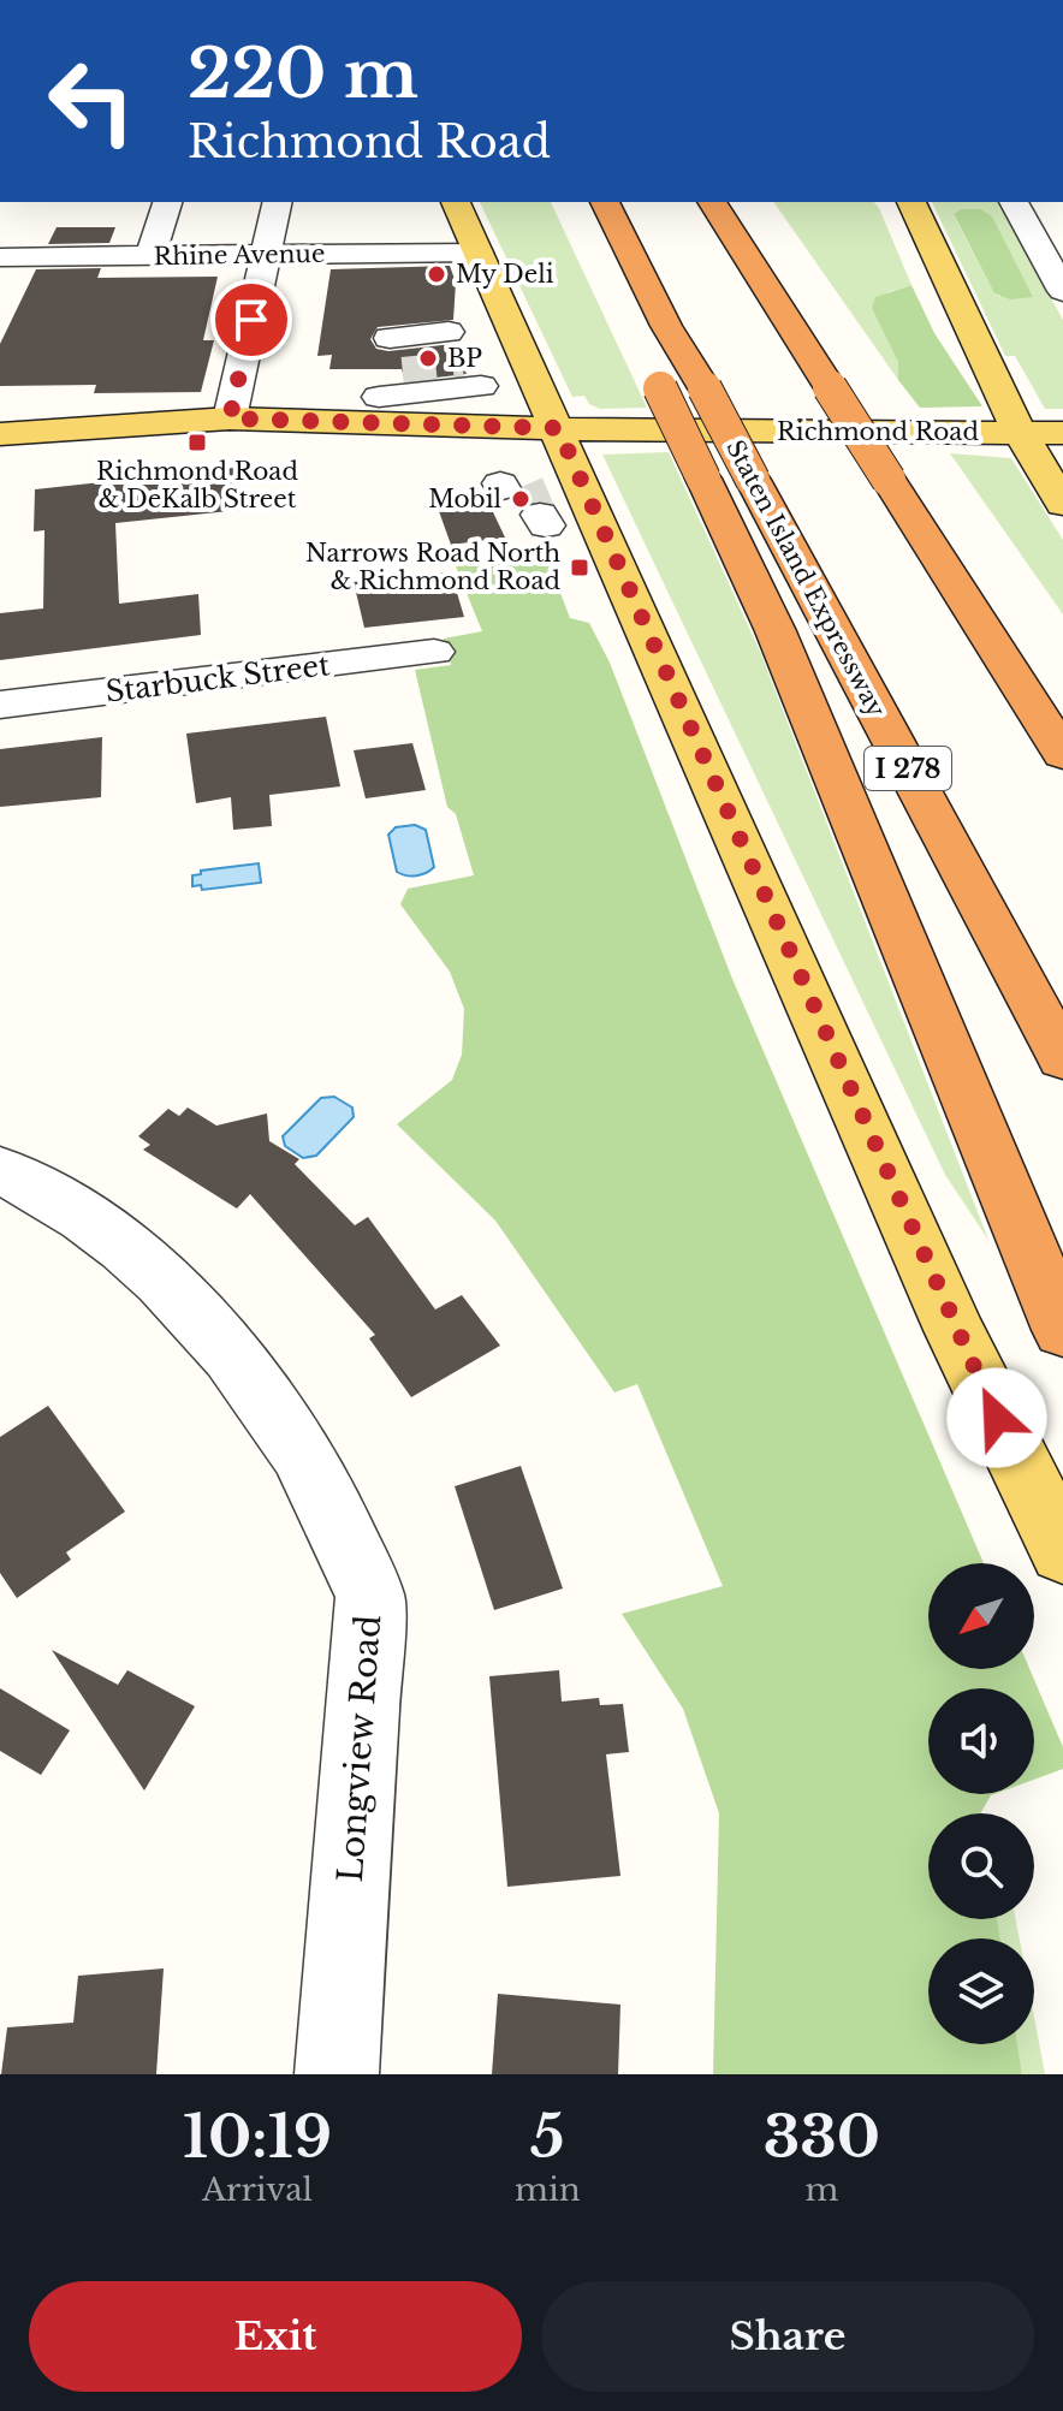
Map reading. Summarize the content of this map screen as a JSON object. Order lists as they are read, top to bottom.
{
  "streets": {
    "highway": ["Staten Island Expressway", "I 278"],
    "main road": ["Richmond Road"],
    "street": ["Rhine Avenue", "Starbuck Street", "Longview Road"]
  },
  "places": {
    "other": ["My Deli", "BP", "Mobil"],
    "transit": ["Richmond Road & DeKalb Street", "Narrows Road North & Richmond Road"]
  },
  "north": "bottom left",
  "page": {
    "turn": ["220 m", "Richmond Road"],
    "eta": [
      "10:19",
      "Arrival",
      "5",
      "min",
      "330",
      "m"
    ],
    "buttons": ["Exit", "Share"]
  }
}
